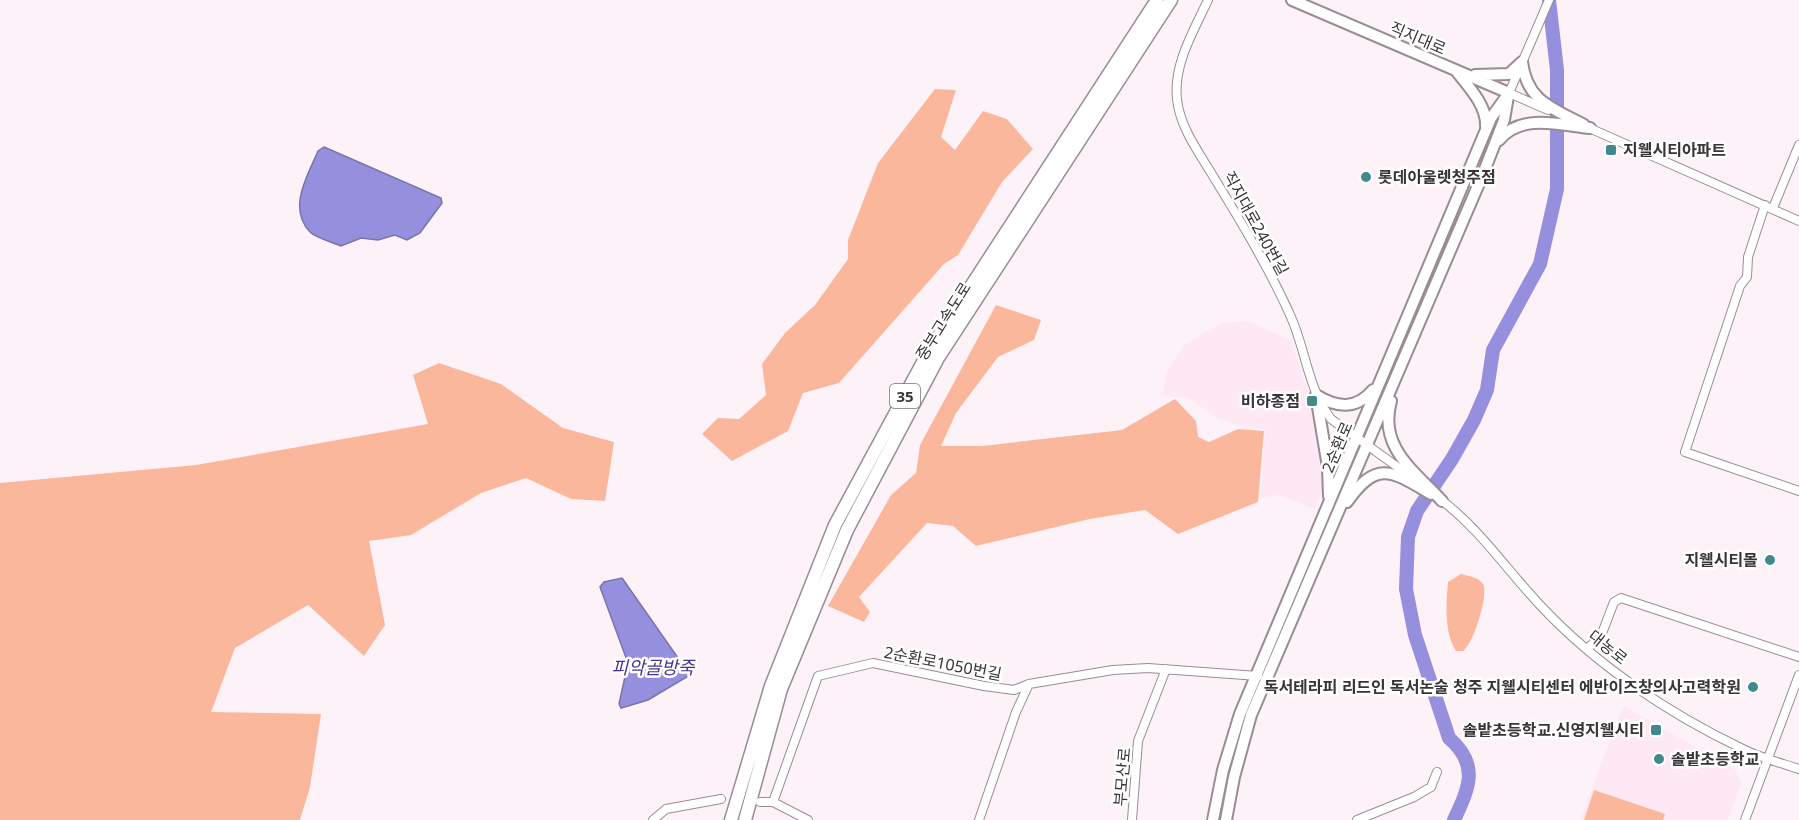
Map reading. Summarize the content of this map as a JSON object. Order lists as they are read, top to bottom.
{
  "streets": {
    "highway": ["중부고속도로", "35"],
    "main road": ["직지대로", "2순환로"],
    "street": [
      "직지대로240번길",
      "대농로",
      "2순환로1050번길",
      "부모산로"
    ]
  },
  "crossings": [
    ["직지대로", "2순환로"],
    ["직지대로240번길", "2순환로"],
    ["2순환로", "2순환로1050번길"],
    ["2순환로1050번길", "부모산로"]
  ],
  "water": ["피악골방죽"],
  "places": {
    "transit": ["지웰시티아파트", "비하종점", "솔밭초등학교.신영지웰시티"],
    "other": [
      "롯데아울렛청주점",
      "지웰시티몰",
      "독서테라피 리드인 독서논술 청주 지웰시티센터 에반이즈창의사고력학원",
      "솔밭초등학교"
    ]
  }
}
